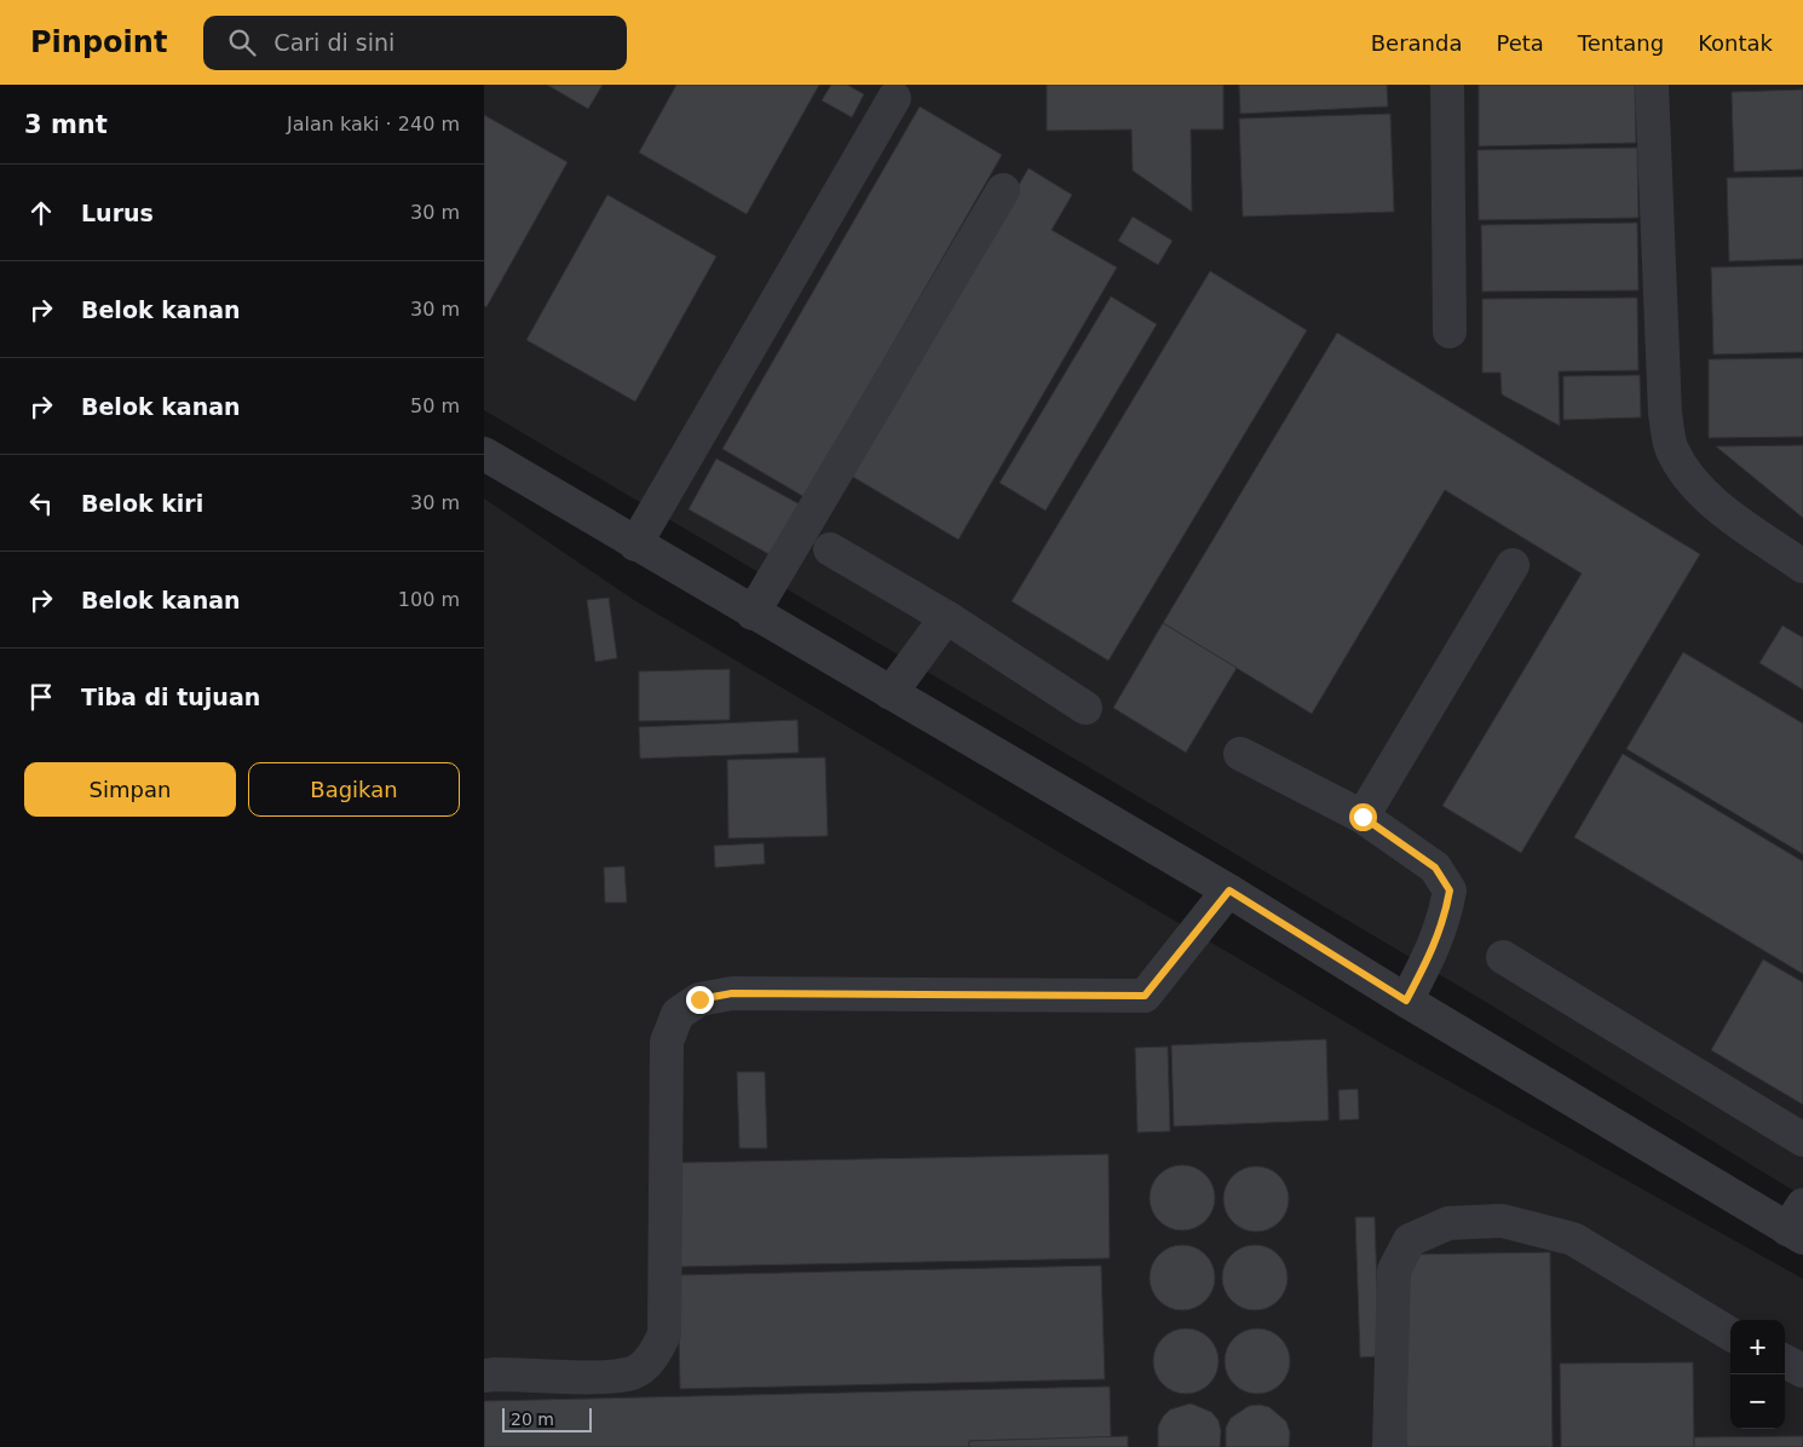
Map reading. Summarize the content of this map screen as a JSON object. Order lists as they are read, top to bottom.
{
  "scale_bar": "20 m",
  "page": {
    "header": "Pinpoint",
    "search": "Cari di sini",
    "nav": [
      "Beranda",
      "Peta",
      "Tentang",
      "Kontak"
    ],
    "heading": ["3 mnt", "Jalan kaki · 240 m"],
    "list": [
      ["Lurus", "30 m"],
      ["Belok kanan", "30 m"],
      ["Belok kanan", "50 m"],
      ["Belok kiri", "30 m"],
      ["Belok kanan", "100 m"],
      "Tiba di tujuan"
    ],
    "buttons": ["Simpan", "Bagikan"],
    "map_buttons": ["+", "−"],
    "scale": "20 m"
  }
}
